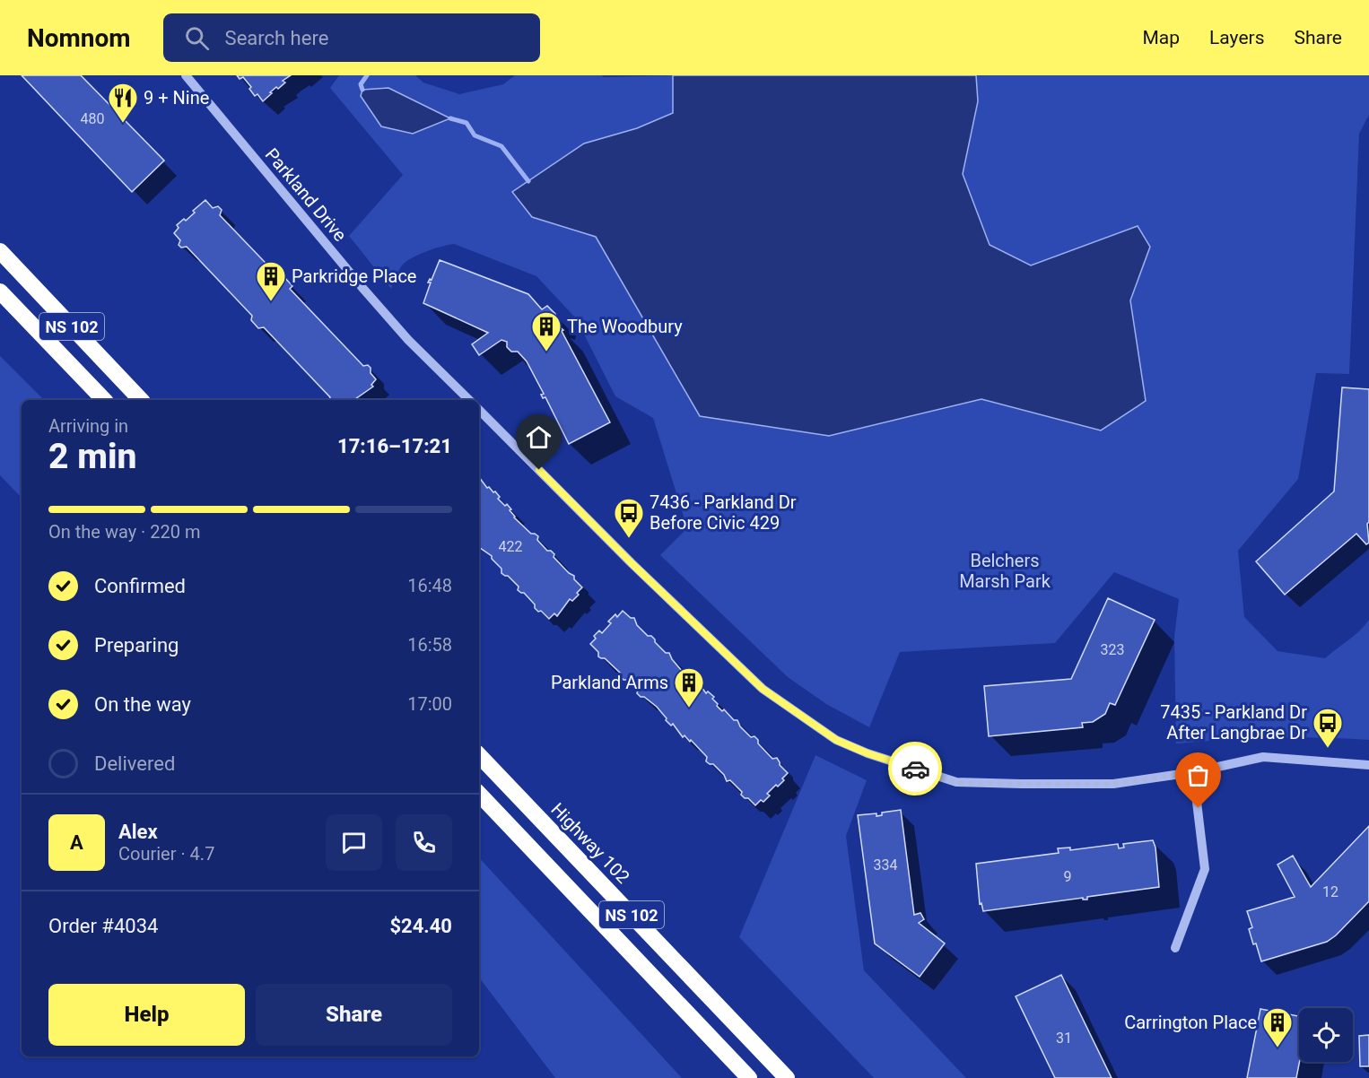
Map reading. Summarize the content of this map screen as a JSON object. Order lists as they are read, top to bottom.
{
  "streets": {
    "highway": ["NS 102", "Highway 102"],
    "street": ["Parkland Drive"]
  },
  "parks": ["Belchers Marsh Park"],
  "places": {
    "restaurant": ["9 + Nine"],
    "building": [
      "Parkridge Place",
      "The Woodbury",
      "Parkland Arms",
      "Carrington Place"
    ],
    "bus stop": ["7436 - Parkland Dr Before Civic 429", "7435 - Parkland Dr After Langbrae Dr"]
  },
  "house_numbers": [
    "480",
    "422",
    "323",
    "334",
    "9",
    "12",
    "31"
  ],
  "page": {
    "header": "Nomnom",
    "search": "Search here",
    "nav": ["Map", "Layers", "Share"],
    "heading": ["2 min", "Arriving in", "17:16–17:21"],
    "panel": [
      "Alex",
      "Courier · 4.7",
      "Order #4034",
      "$24.40"
    ],
    "bar": "On the way · 220 m",
    "list": [
      ["Confirmed", "16:48"],
      ["Preparing", "16:58"],
      ["On the way", "17:00"],
      "Delivered"
    ],
    "round": "A",
    "buttons": ["Help", "Share"]
  }
}
